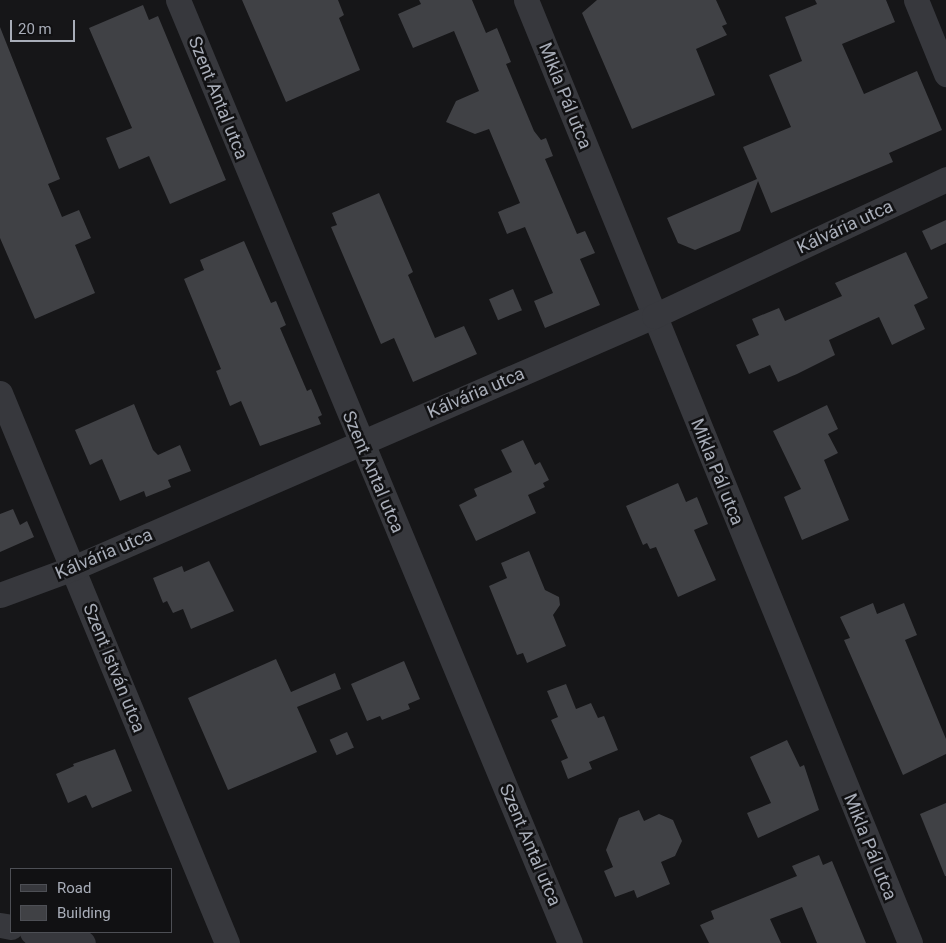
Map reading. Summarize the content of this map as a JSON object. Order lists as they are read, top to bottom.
{
  "streets": {
    "street": [
      "Mikla Pál utca",
      "Szent Antal utca",
      "Kálvária utca",
      "Szent István utca"
    ]
  },
  "crossings": [
    ["Mikla Pál utca", "Kálvária utca"],
    ["Szent Antal utca", "Kálvária utca"],
    ["Kálvária utca", "Szent István utca"]
  ],
  "legend": ["Road", "Building"],
  "scale_bar": "20 m"
}
